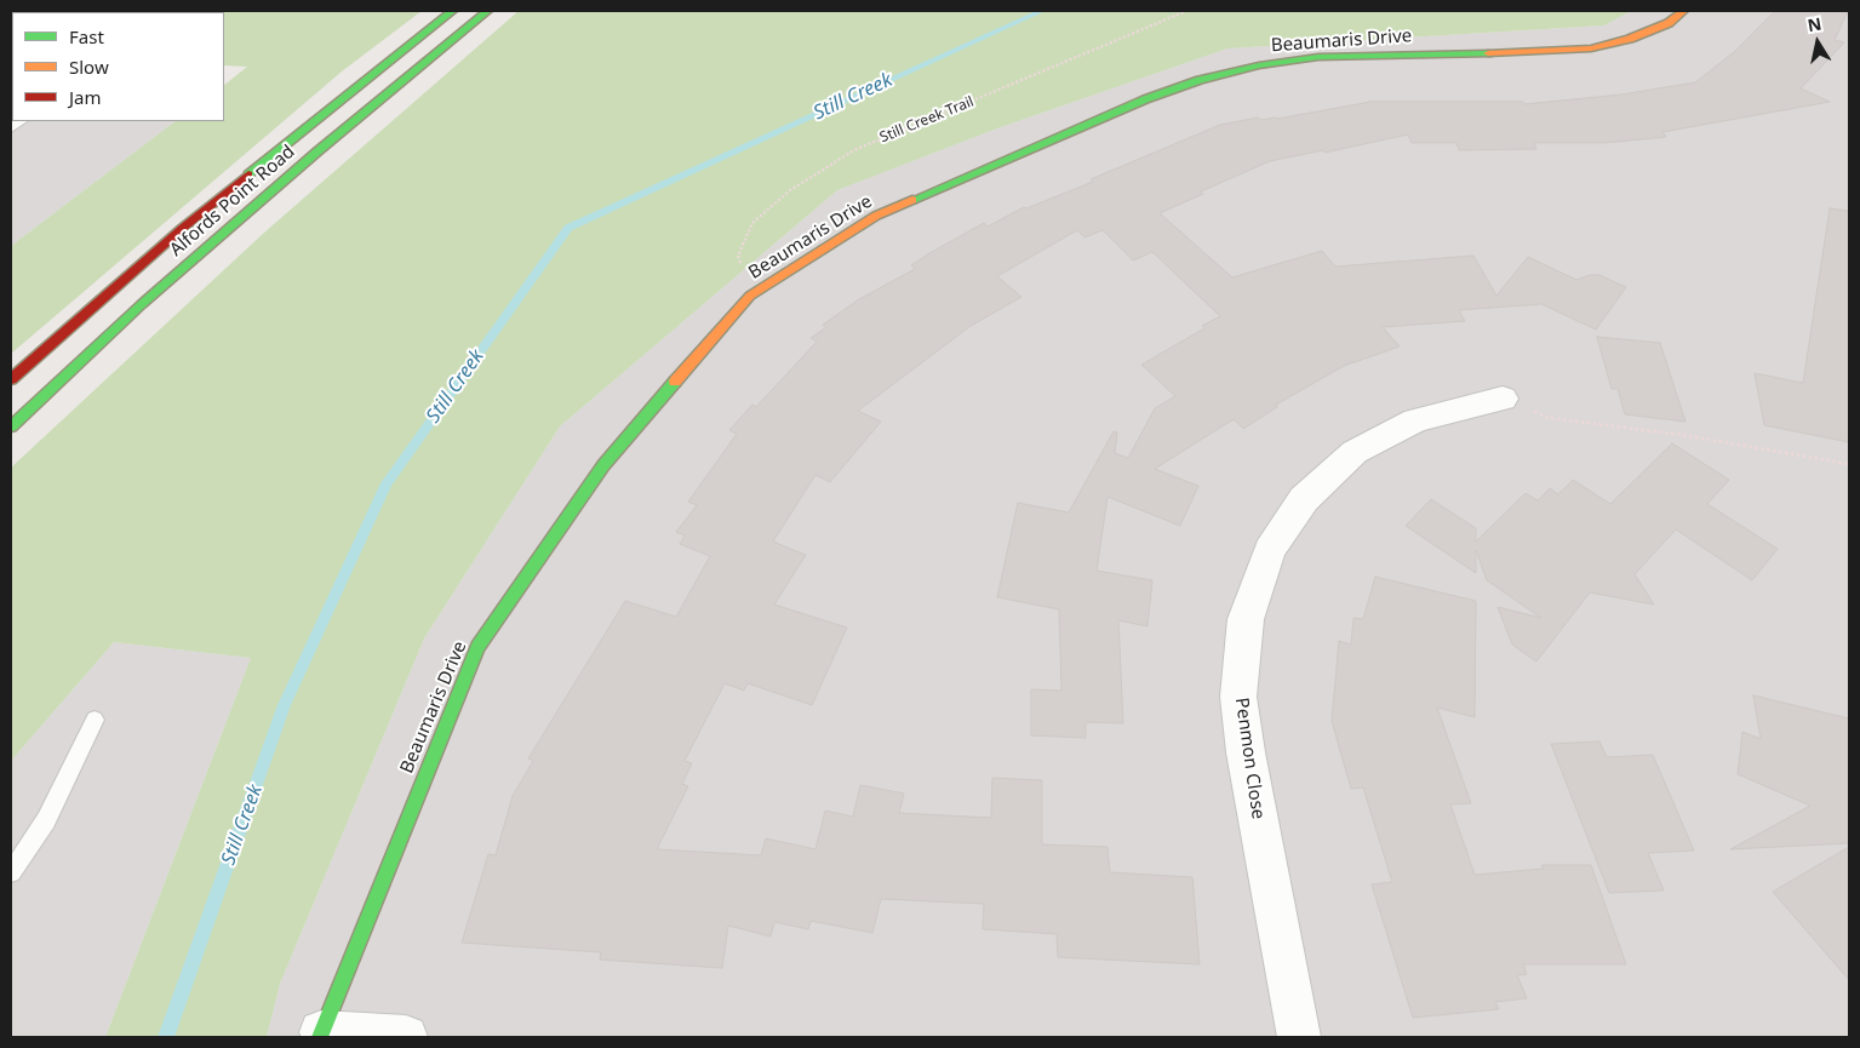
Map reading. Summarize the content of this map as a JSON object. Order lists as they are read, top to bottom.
{
  "streets": {
    "main road": ["Beaumaris Drive", "Alfords Point Road"],
    "street": ["Penmon Close"],
    "path": ["Still Creek Trail"]
  },
  "crossings": [
    ["Beaumaris Drive", "Still Creek Trail"]
  ],
  "water": ["Still Creek"],
  "legend": ["Fast", "Slow", "Jam"],
  "north": "top"
}
